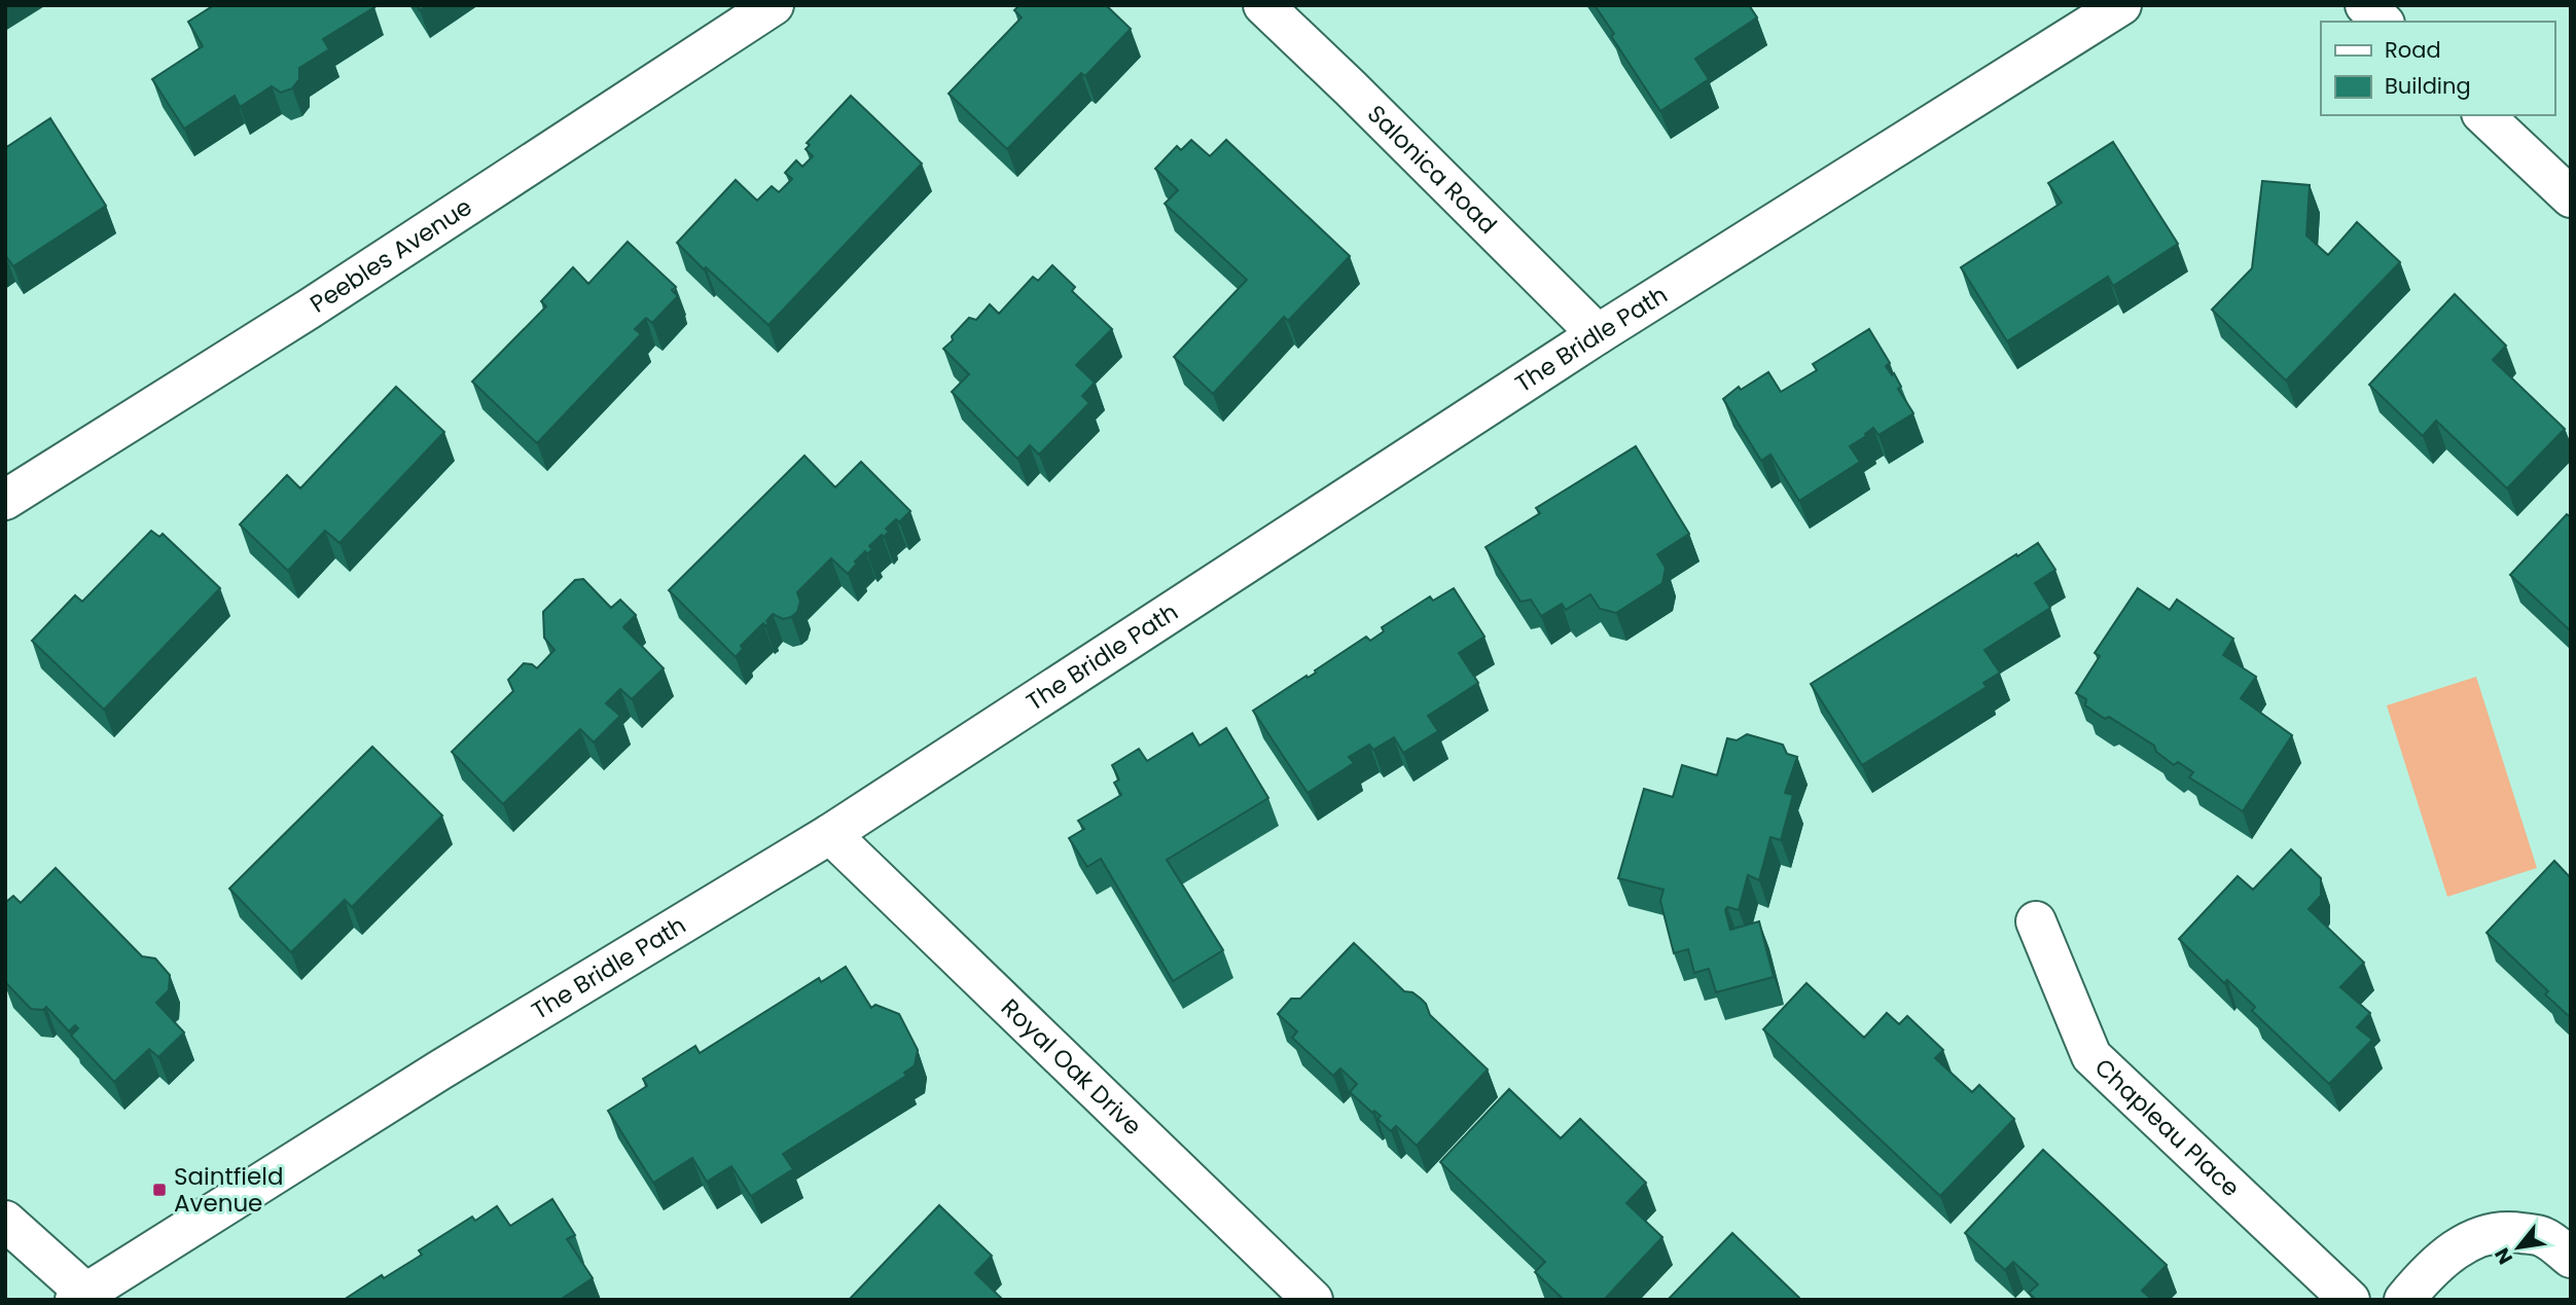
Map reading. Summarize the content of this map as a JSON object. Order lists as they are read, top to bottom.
{
  "streets": {
    "street": [
      "Salonica Road",
      "Peebles Avenue",
      "The Bridle Path",
      "Royal Oak Drive",
      "Chapleau Place"
    ]
  },
  "crossings": [
    ["Salonica Road", "The Bridle Path"],
    ["The Bridle Path", "Royal Oak Drive"]
  ],
  "places": {
    "transit": ["Saintfield Avenue"]
  },
  "legend": ["Road", "Building"],
  "north": "bottom left"
}
